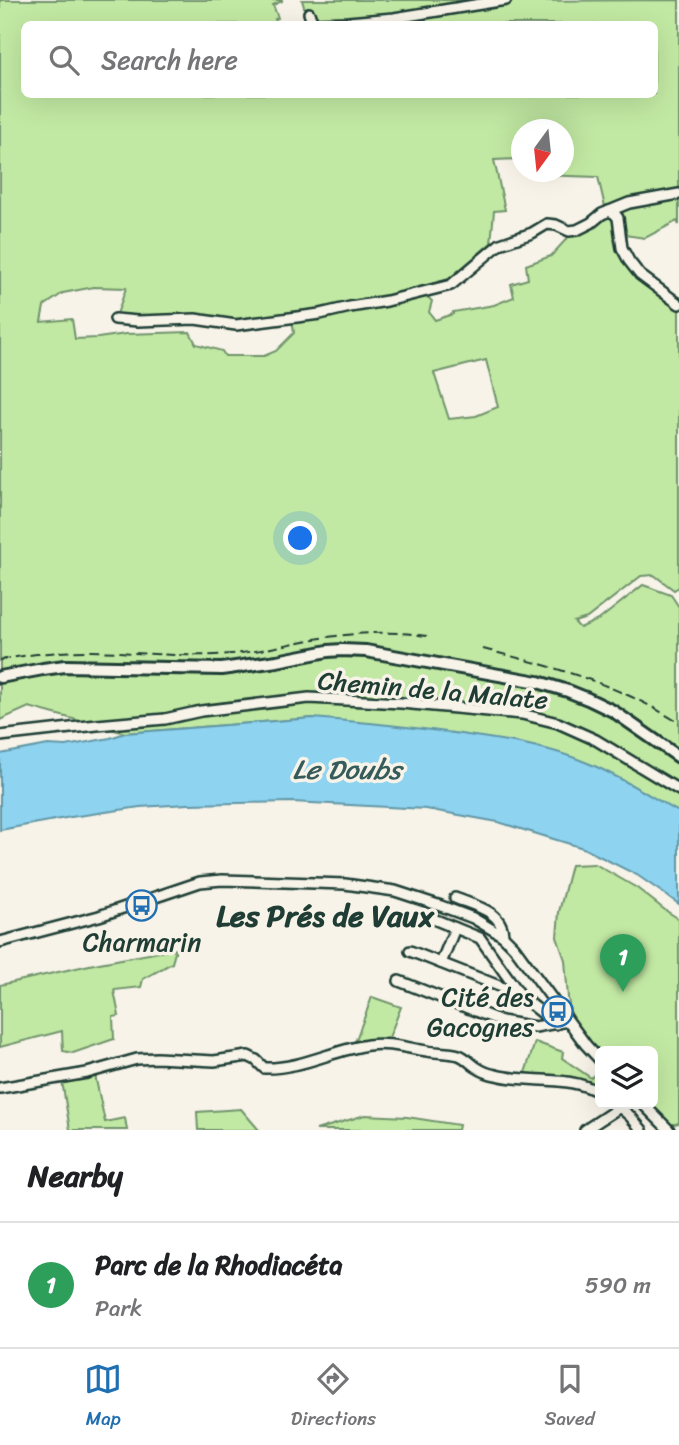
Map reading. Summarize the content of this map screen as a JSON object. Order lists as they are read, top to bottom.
{
  "streets": {
    "street": ["Chemin de la Malate"]
  },
  "districts": ["Les Prés de Vaux"],
  "water": ["Le Doubs"],
  "places": {
    "bus stop": ["Charmarin", "Cité des Gacognes"]
  },
  "north": "bottom",
  "page": {
    "search": "Search here",
    "pins": "1",
    "heading": "Nearby",
    "list": [
      {
        "mark": "1",
        "name": "Parc de la Rhodiacéta",
        "note": "Park",
        "value": "590 m"
      }
    ],
    "nav": ["Map", "Directions", "Saved"]
  }
}
